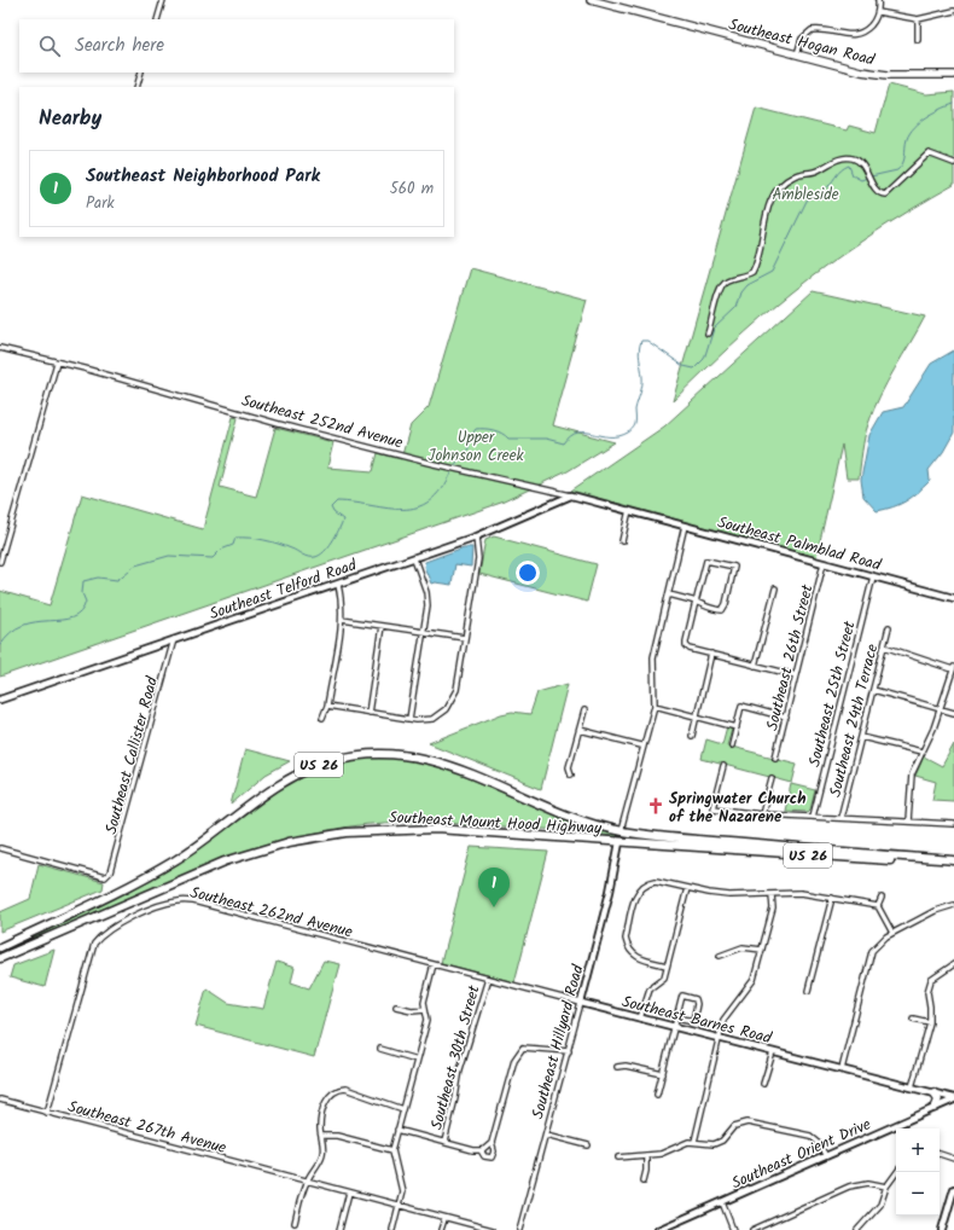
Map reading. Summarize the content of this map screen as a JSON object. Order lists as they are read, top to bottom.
{
  "streets": {
    "highway": ["US 26", "Southeast Mount Hood Highway"],
    "main road": ["Southeast Hogan Road"],
    "street": [
      "Southeast 252nd Avenue",
      "Southeast Palmblad Road",
      "Southeast Telford Road",
      "Southeast 26th Street",
      "Southeast 25th Street",
      "Southeast 24th Terrace",
      "Southeast Callister Road",
      "Southeast 262nd Avenue",
      "Southeast Barnes Road",
      "Southeast Hillyard Road",
      "Southeast 30th Street",
      "Southeast 267th Avenue",
      "Southeast Orient Drive"
    ]
  },
  "crossings": [
    ["Southeast 252nd Avenue", "Southeast Palmblad Road"],
    ["Southeast 252nd Avenue", "Southeast Telford Road"],
    ["Southeast Palmblad Road", "Southeast 26th Street"],
    ["Southeast Palmblad Road", "Southeast 25th Street"],
    ["Southeast Telford Road", "Southeast Callister Road"],
    ["Southeast Mount Hood Highway", "Southeast Hillyard Road"],
    ["Southeast 262nd Avenue", "Southeast Barnes Road"],
    ["Southeast 262nd Avenue", "Southeast 267th Avenue"],
    ["Southeast Barnes Road", "Southeast Hillyard Road"],
    ["Southeast Barnes Road", "Southeast 30th Street"],
    ["Southeast Barnes Road", "Southeast Orient Drive"]
  ],
  "parks": ["Ambleside", "Upper Johnson Creek"],
  "places": {
    "church": ["Springwater Church of the Nazarene"]
  },
  "page": {
    "search": "Search here",
    "heading": "Nearby",
    "list": [
      {
        "mark": "1",
        "name": "Southeast Neighborhood Park",
        "note": "Park",
        "value": "560 m"
      }
    ],
    "pins": "1",
    "map_buttons": ["+", "−"]
  }
}
